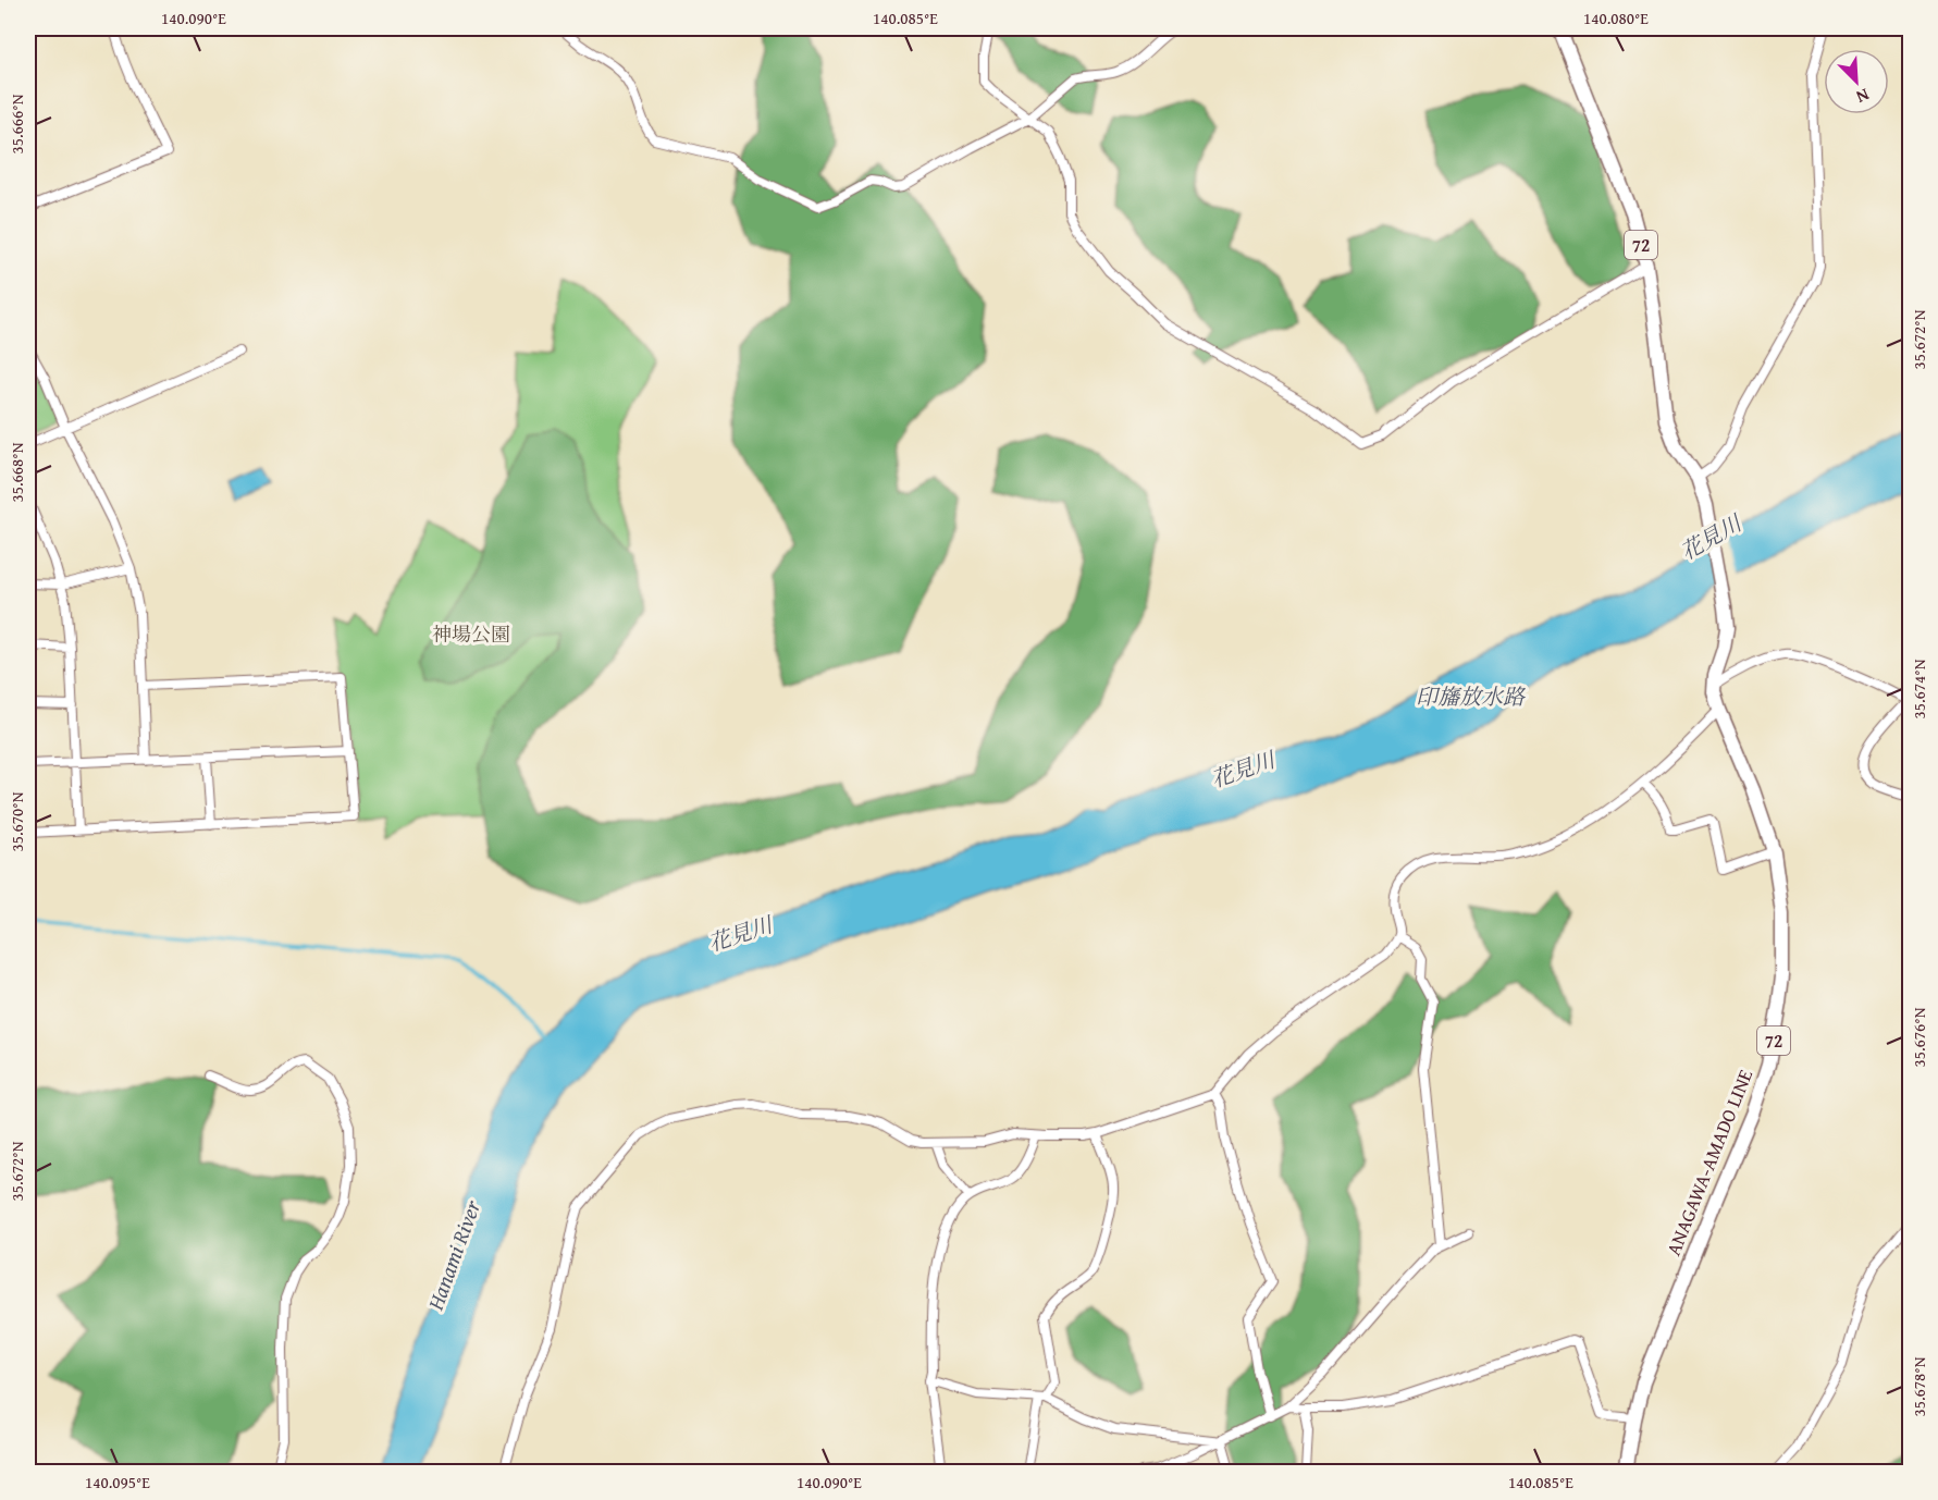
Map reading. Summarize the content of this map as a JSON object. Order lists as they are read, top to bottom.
{
  "streets": {
    "main road": ["72", "ANAGAWA-AMADO LINE"]
  },
  "crossings": [
    ["72", "ANAGAWA-AMADO LINE"]
  ],
  "water": ["花見川", "印旛放水路", "Hanami River"],
  "parks": ["神場公園"],
  "north": "bottom right",
  "coordinates": [
    "140.090°E",
    "140.085°E",
    "140.080°E",
    "35.666°N",
    "35.672°N",
    "35.668°N",
    "35.674°N",
    "35.670°N",
    "35.676°N",
    "35.678°N",
    "140.095°E"
  ]
}
